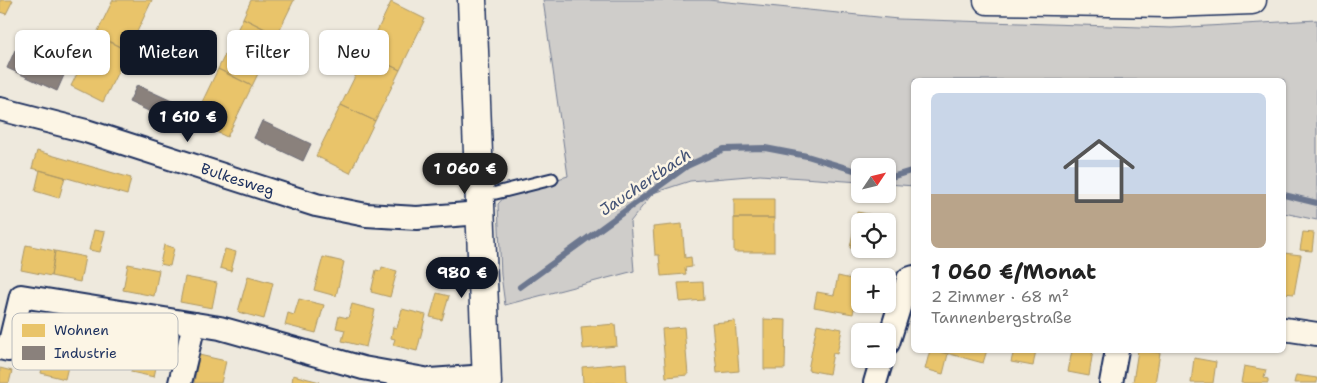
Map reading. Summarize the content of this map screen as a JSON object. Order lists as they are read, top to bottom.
{
  "streets": {
    "street": ["Bulkesweg"]
  },
  "water": ["Jauchertbach"],
  "legend": ["Wohnen", "Industrie"],
  "north": "top right",
  "page": {
    "chip": [
      "Kaufen",
      "Mieten",
      "Filter",
      "Neu"
    ],
    "list": [
      {
        "name": "1 060 €/Monat",
        "note": "2 Zimmer · 68 m² · Tannenbergstraße"
      }
    ],
    "price": ["1 610 €", "1 060 €", "980 €"],
    "map_buttons": ["+", "−"]
  }
}
